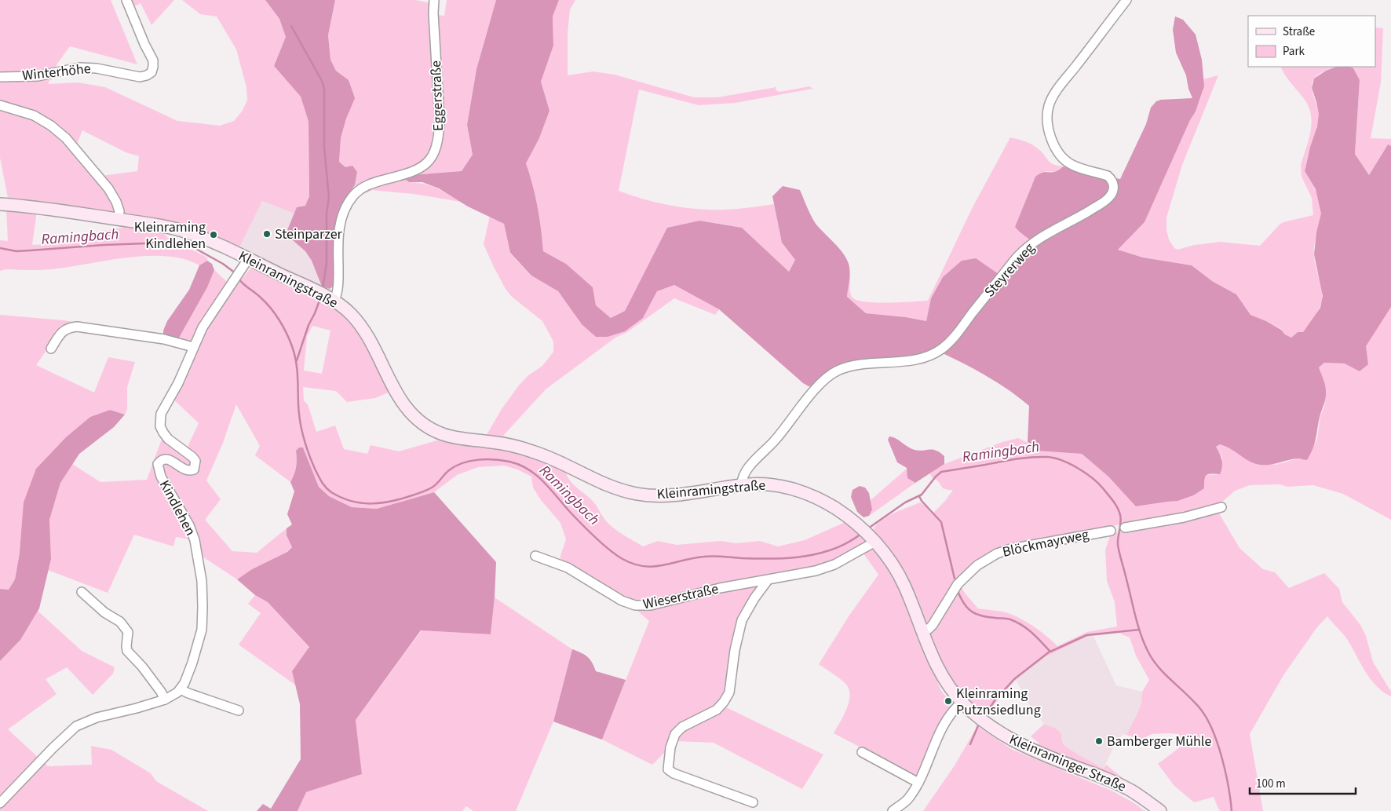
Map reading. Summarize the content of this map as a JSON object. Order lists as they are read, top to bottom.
{
  "streets": {
    "main road": ["Kleinramingstraße", "Kleinraminger Straße"],
    "street": [
      "Winterhöhe",
      "Eggerstraße",
      "Steyrerweg",
      "Kindlehen",
      "Blöckmayrweg",
      "Wieserstraße"
    ]
  },
  "crossings": [
    ["Eggerstraße", "Kleinramingstraße"],
    ["Steyrerweg", "Kleinramingstraße"],
    ["Kleinramingstraße", "Kindlehen"],
    ["Kleinramingstraße", "Kleinraminger Straße"],
    ["Blöckmayrweg", "Kleinraminger Straße"],
    ["Wieserstraße", "Kleinraminger Straße"]
  ],
  "water": ["Ramingbach"],
  "places": [
    "Steinparzer",
    "Kleinraming Kindlehen",
    "Kleinraming Putznsiedlung",
    "Bamberger Mühle"
  ],
  "legend": ["Straße", "Park"],
  "scale_bar": "100 m"
}
